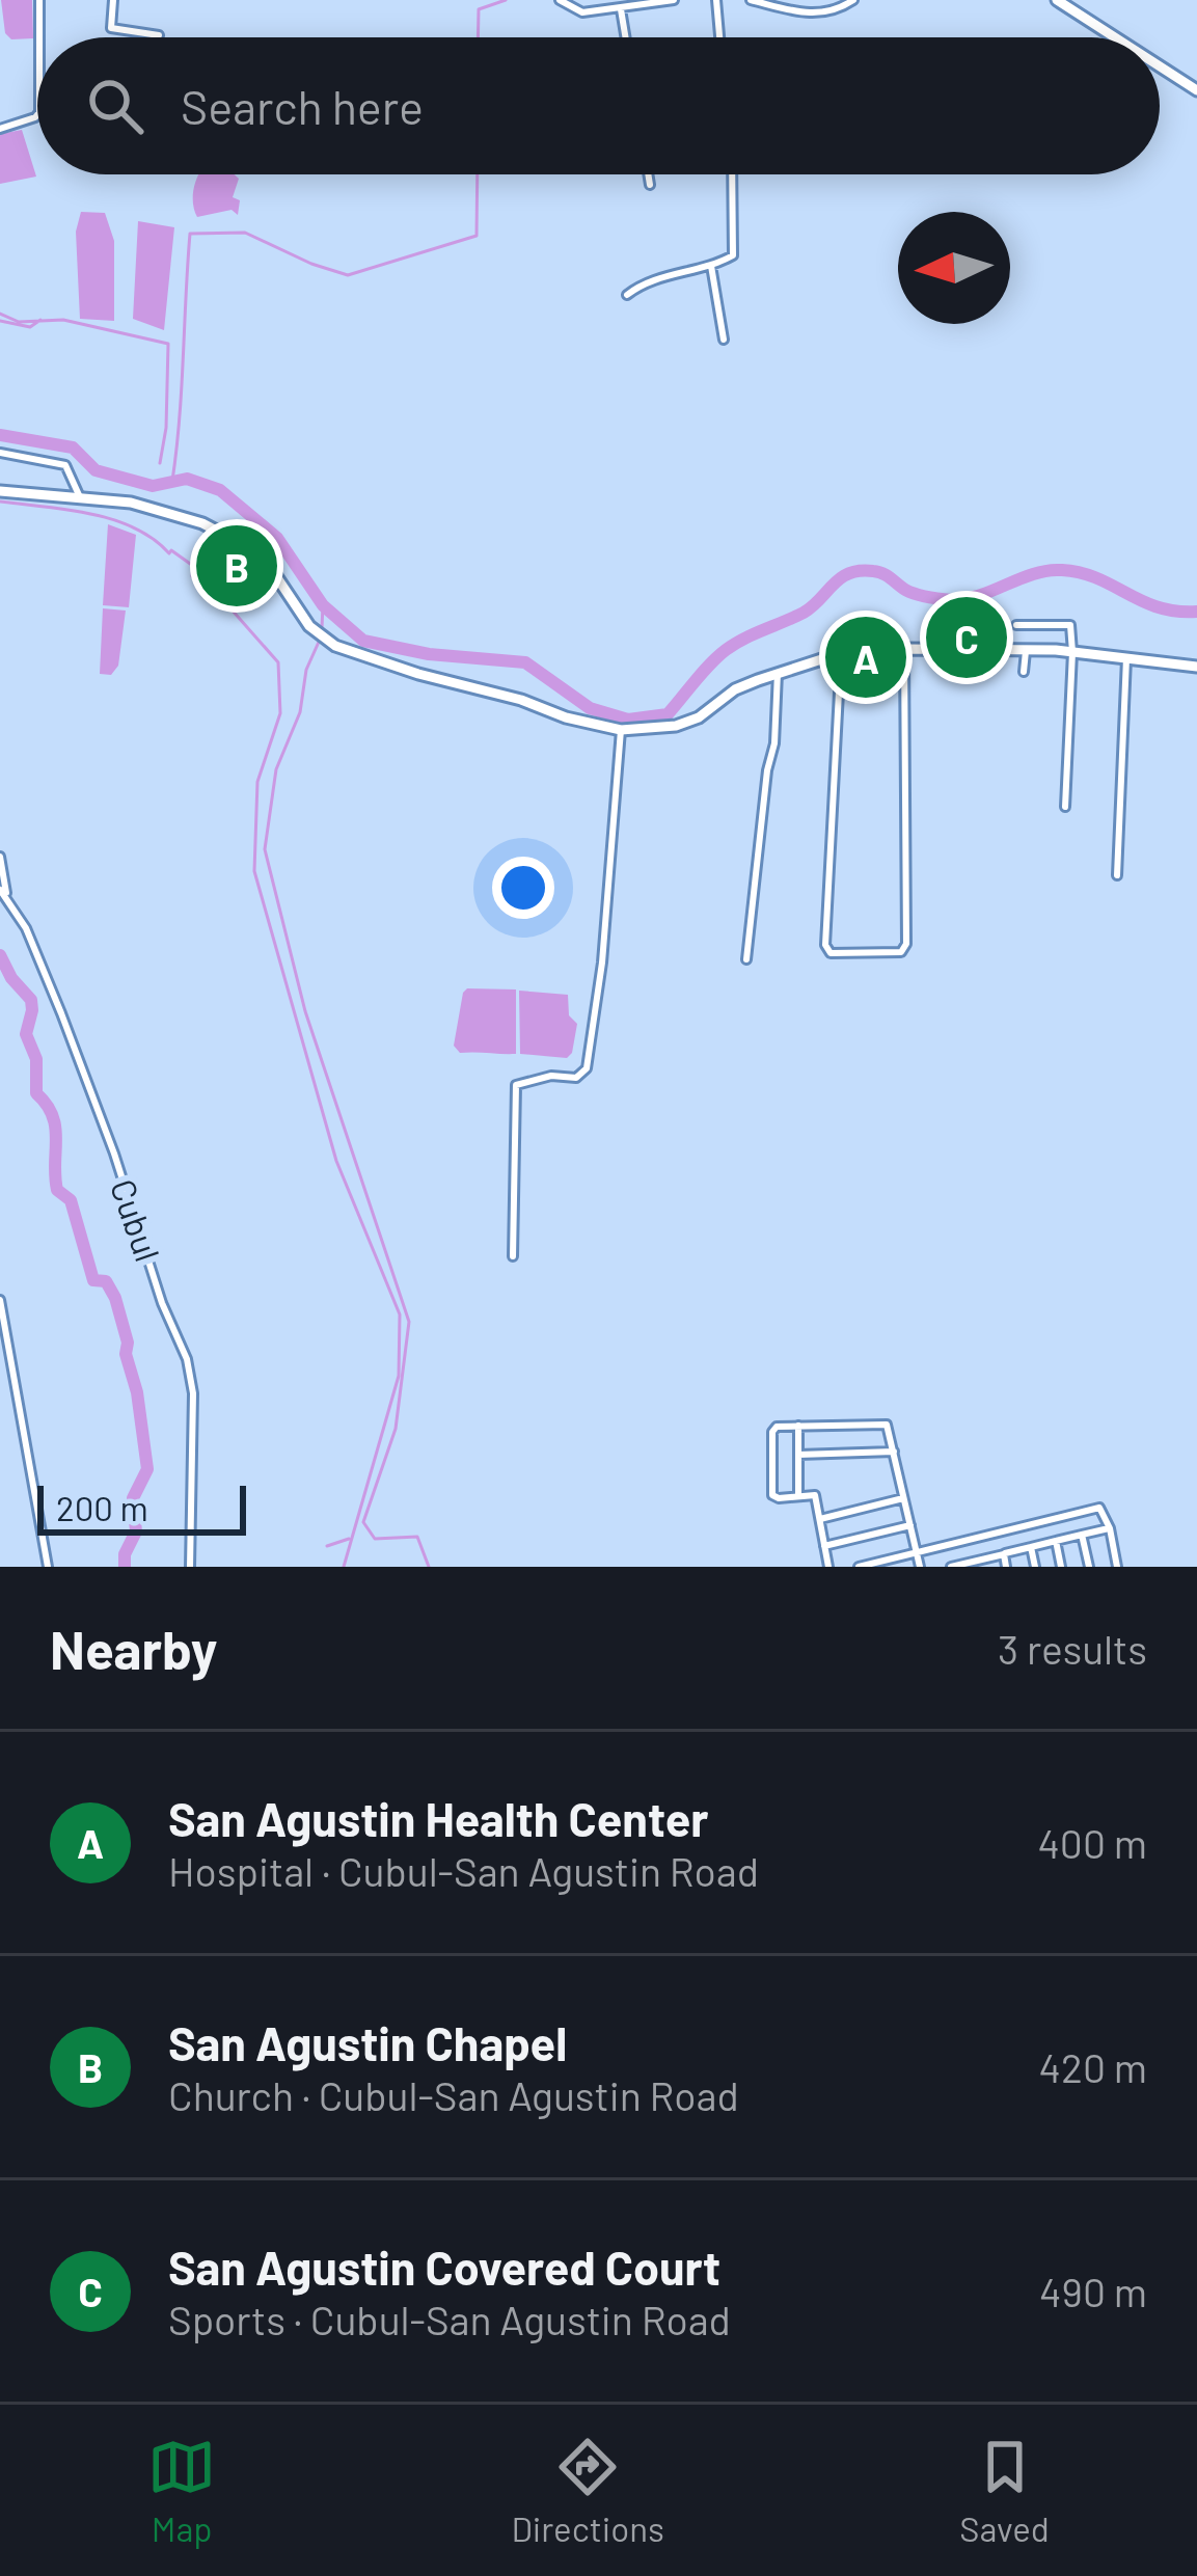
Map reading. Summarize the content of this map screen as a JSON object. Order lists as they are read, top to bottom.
{
  "streets": {
    "street": ["Cubul"]
  },
  "scale_bar": "200 m",
  "north": "left",
  "page": {
    "search": "Search here",
    "pins": ["B", "C", "A"],
    "scale": "200 m",
    "heading": ["Nearby", "3 results"],
    "list": [
      {
        "mark": "A",
        "name": "San Agustin Health Center",
        "note": "Hospital · Cubul-San Agustin Road",
        "value": "400 m"
      },
      {
        "mark": "B",
        "name": "San Agustin Chapel",
        "note": "Church · Cubul-San Agustin Road",
        "value": "420 m"
      },
      {
        "mark": "C",
        "name": "San Agustin Covered Court",
        "note": "Sports · Cubul-San Agustin Road",
        "value": "490 m"
      }
    ],
    "nav": ["Map", "Directions", "Saved"]
  }
}
